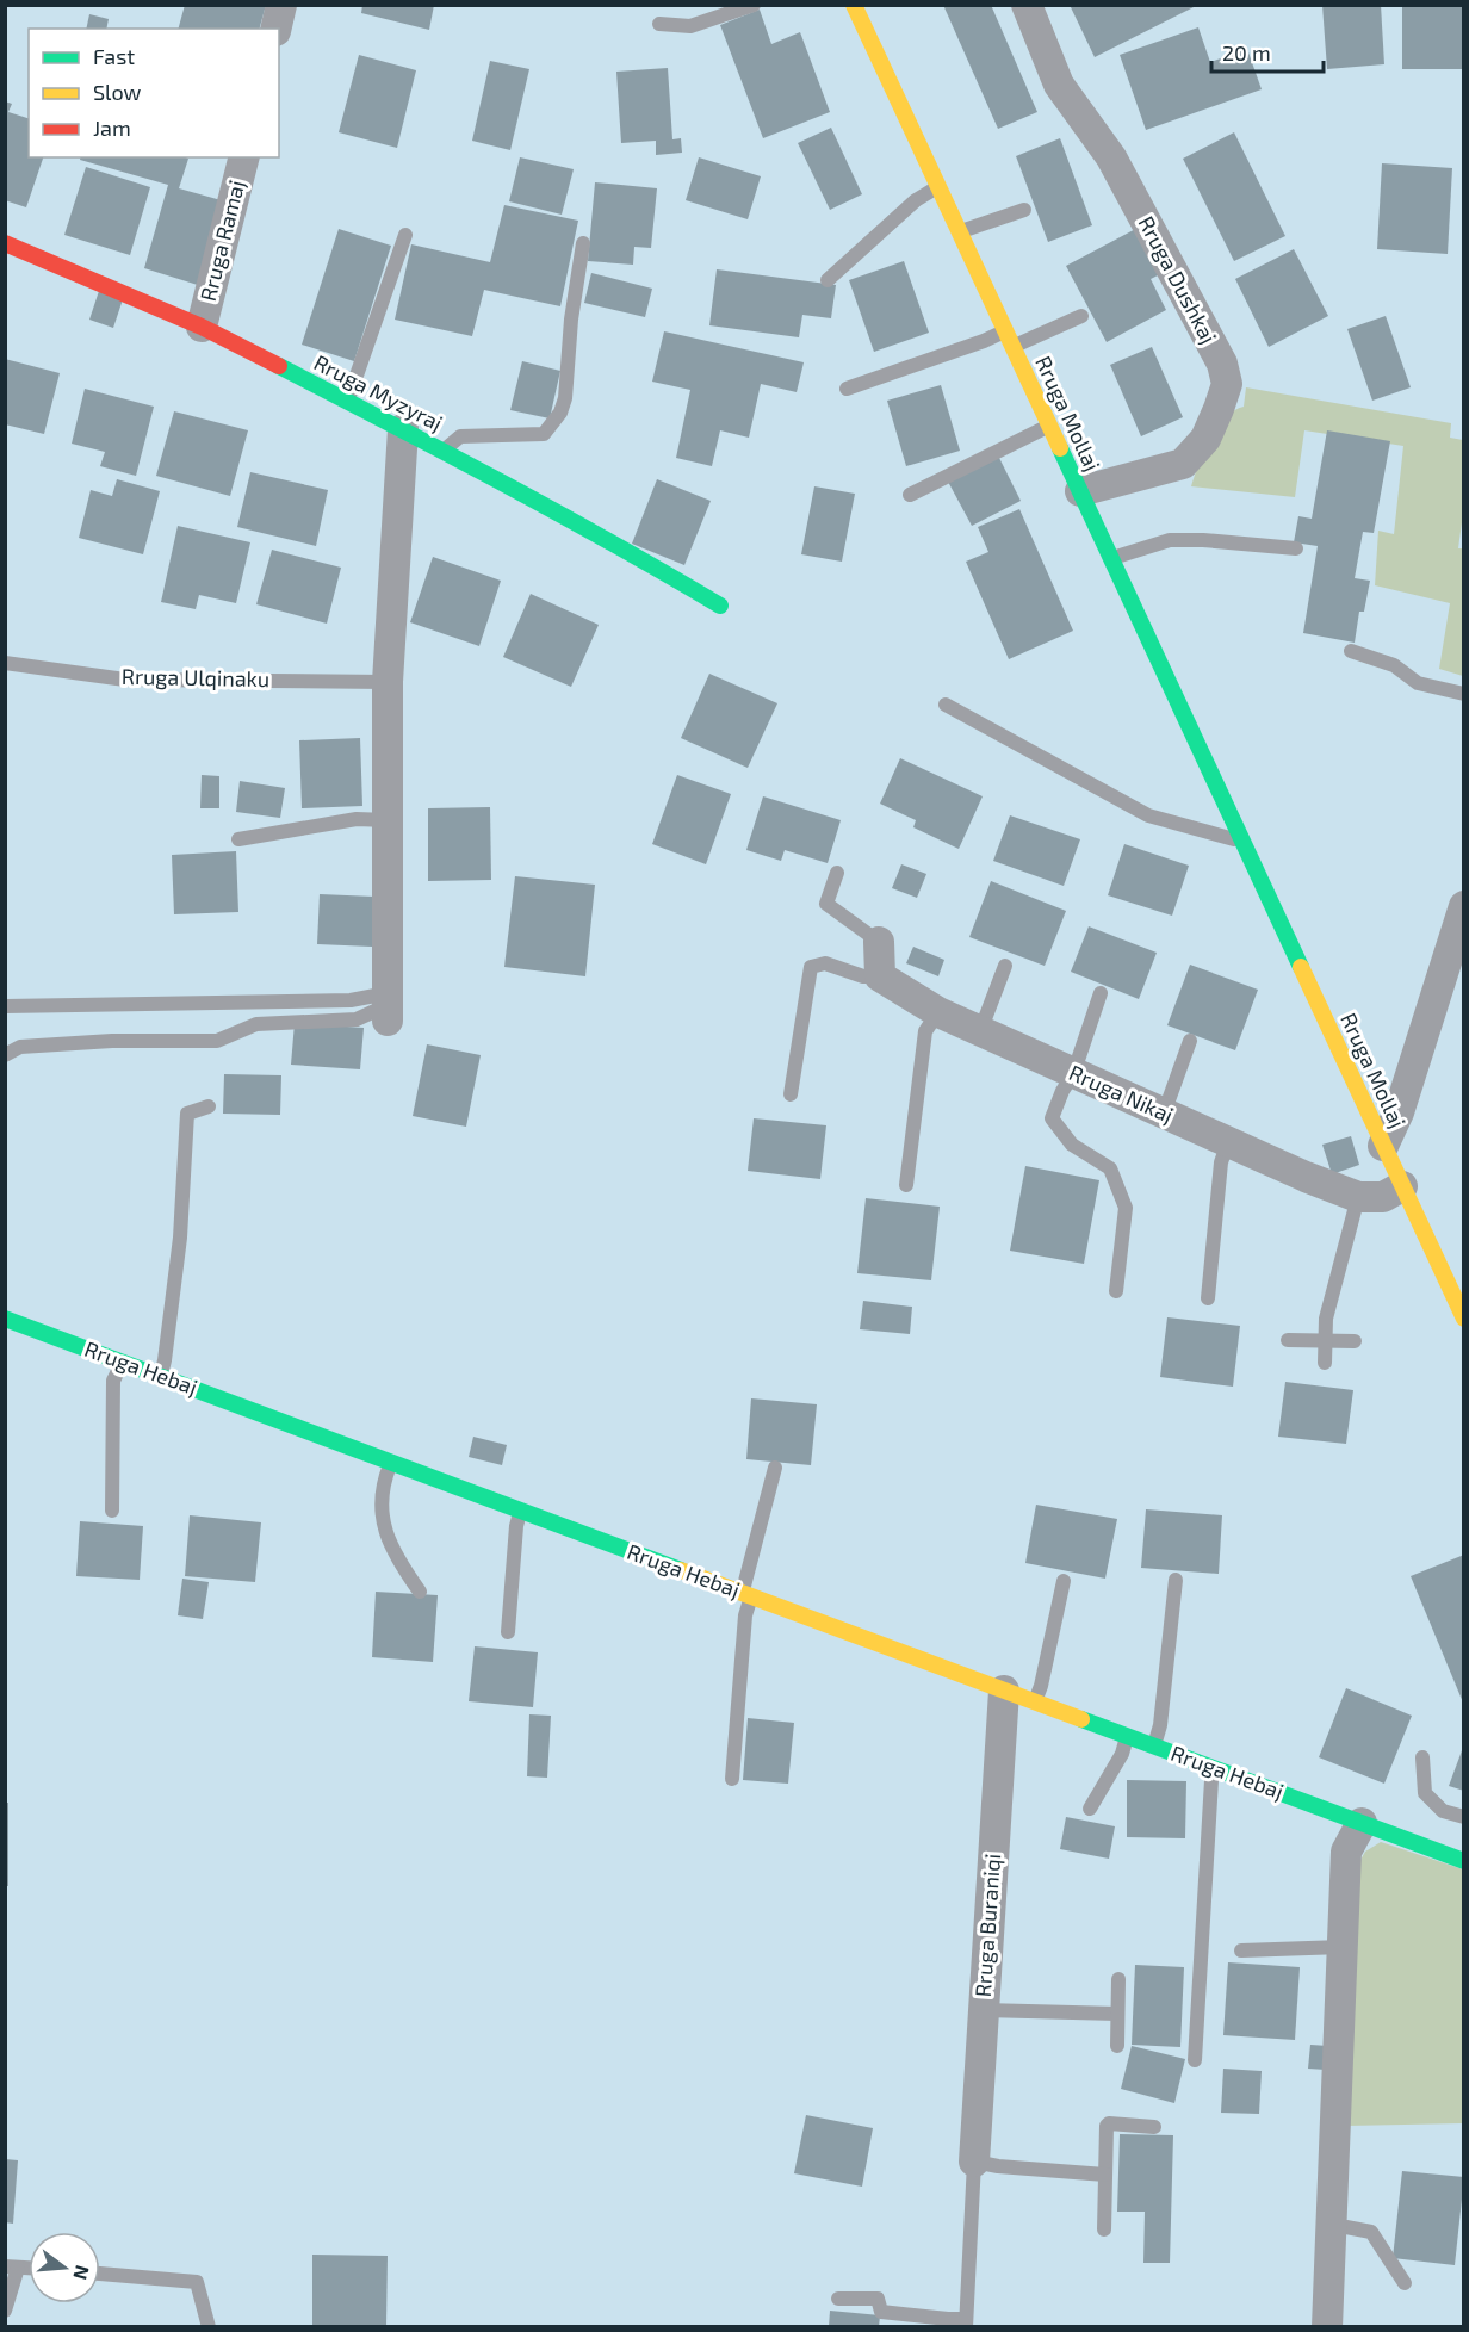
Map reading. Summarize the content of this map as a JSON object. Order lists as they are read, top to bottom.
{
  "streets": {
    "street": [
      "Rruga Ramaj",
      "Rruga Dushkaj",
      "Rruga Myzyraj",
      "Rruga Mollaj",
      "Rruga Nikaj",
      "Rruga Hebaj",
      "Rruga Buraniqi"
    ],
    "lane": ["Rruga Ulqinaku"]
  },
  "crossings": [
    ["Rruga Ramaj", "Rruga Myzyraj"],
    ["Rruga Dushkaj", "Rruga Mollaj"],
    ["Rruga Mollaj", "Rruga Nikaj"],
    ["Rruga Hebaj", "Rruga Buraniqi"]
  ],
  "legend": ["Fast", "Slow", "Jam"],
  "scale_bar": "20 m",
  "north": "right"
}
